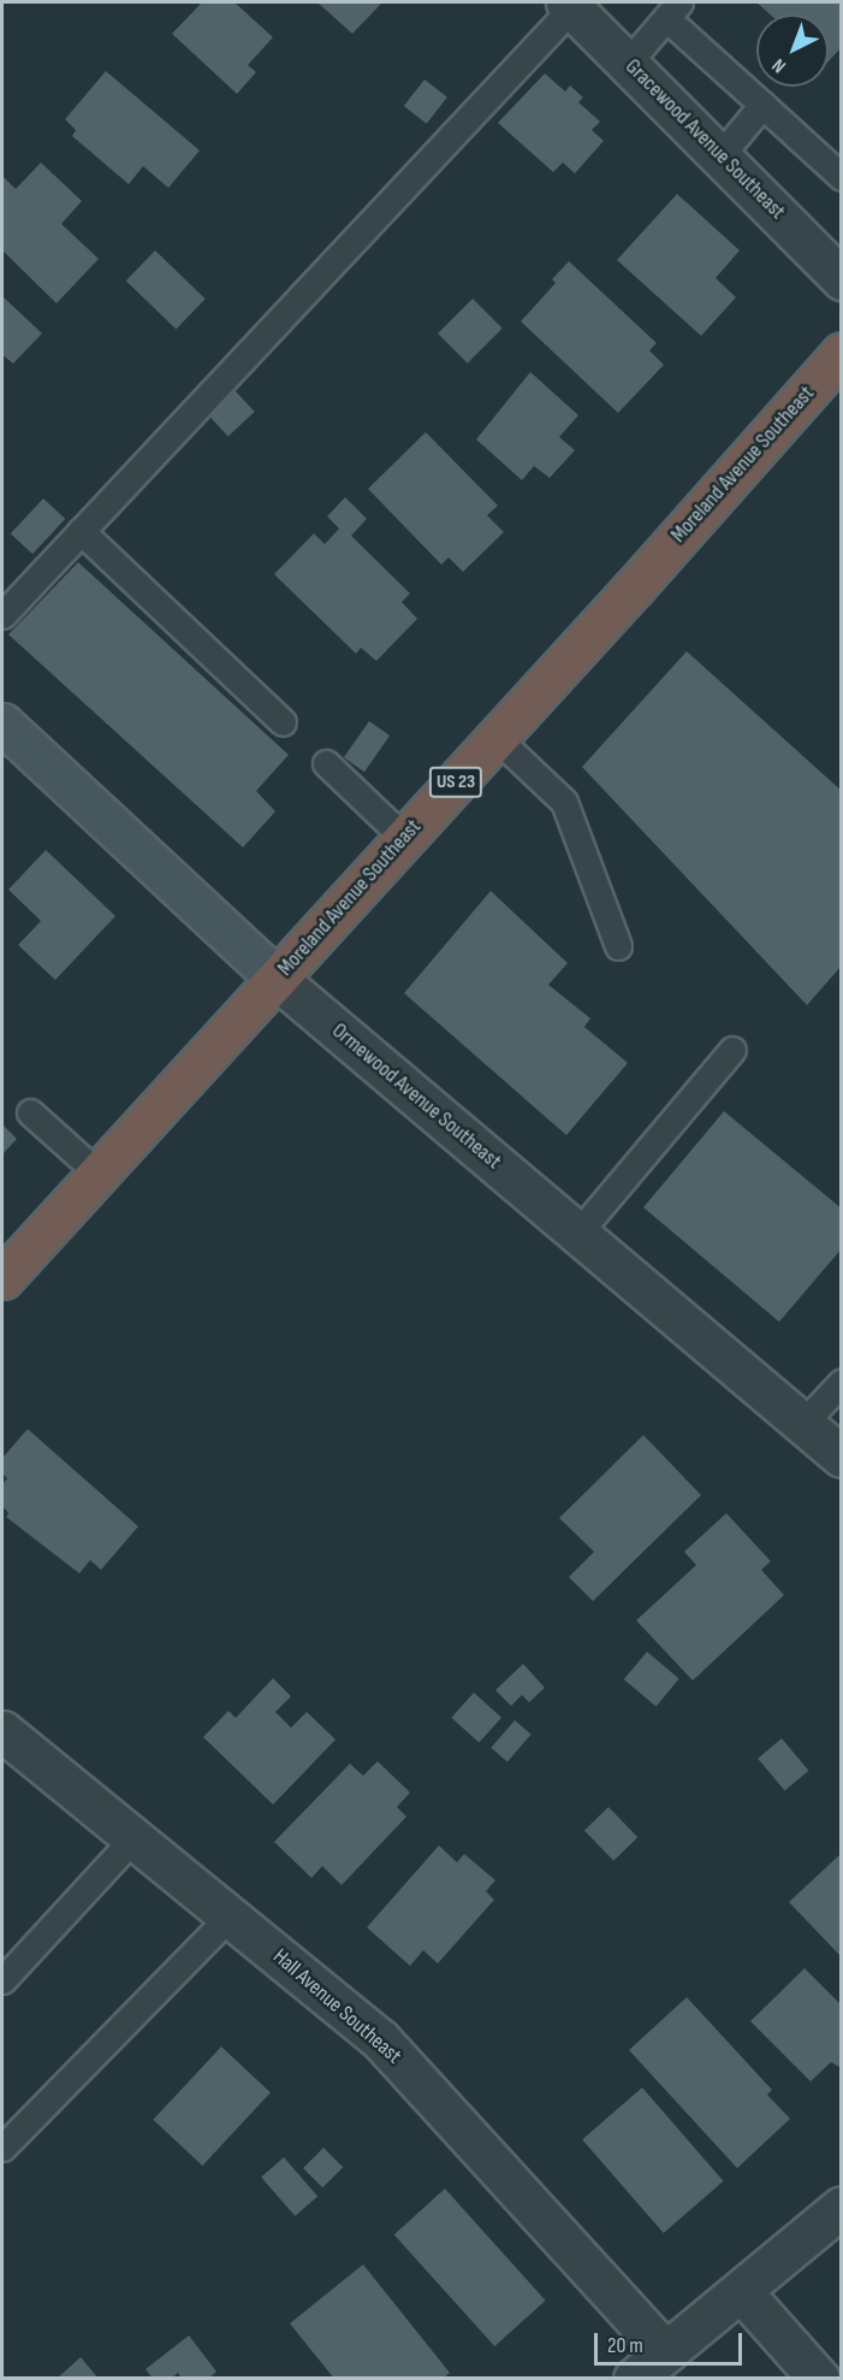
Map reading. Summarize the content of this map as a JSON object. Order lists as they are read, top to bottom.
{
  "streets": {
    "highway": ["Moreland Avenue Southeast", "US 23"],
    "street": ["Gracewood Avenue Southeast", "Ormewood Avenue Southeast", "Hall Avenue Southeast"]
  },
  "crossings": [
    ["Moreland Avenue Southeast", "Ormewood Avenue Southeast"]
  ],
  "scale_bar": "20 m",
  "north": "bottom left"
}
